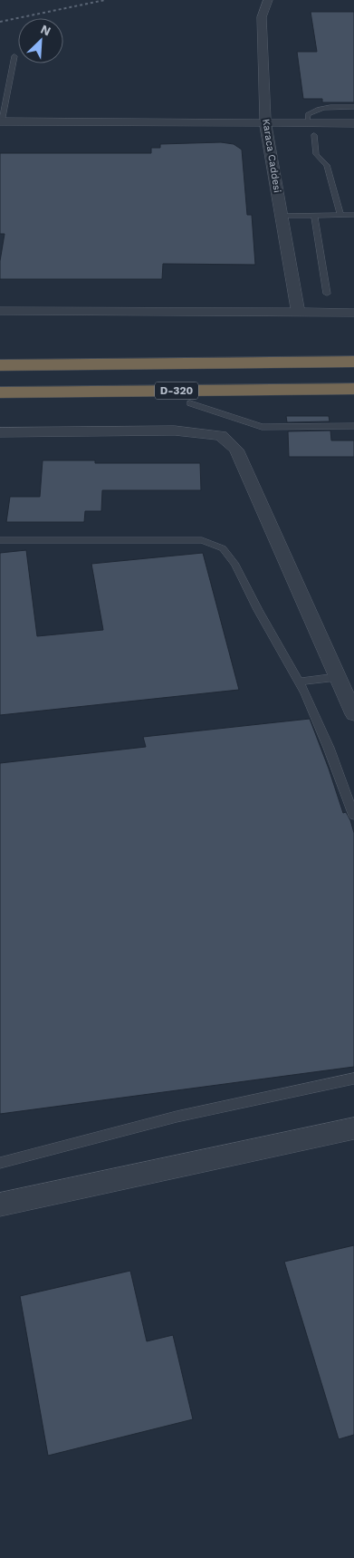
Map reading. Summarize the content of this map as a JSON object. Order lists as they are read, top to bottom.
{
  "streets": {
    "highway": ["D-320"],
    "street": ["Karaca Caddesi"]
  },
  "north": "top right"
}
